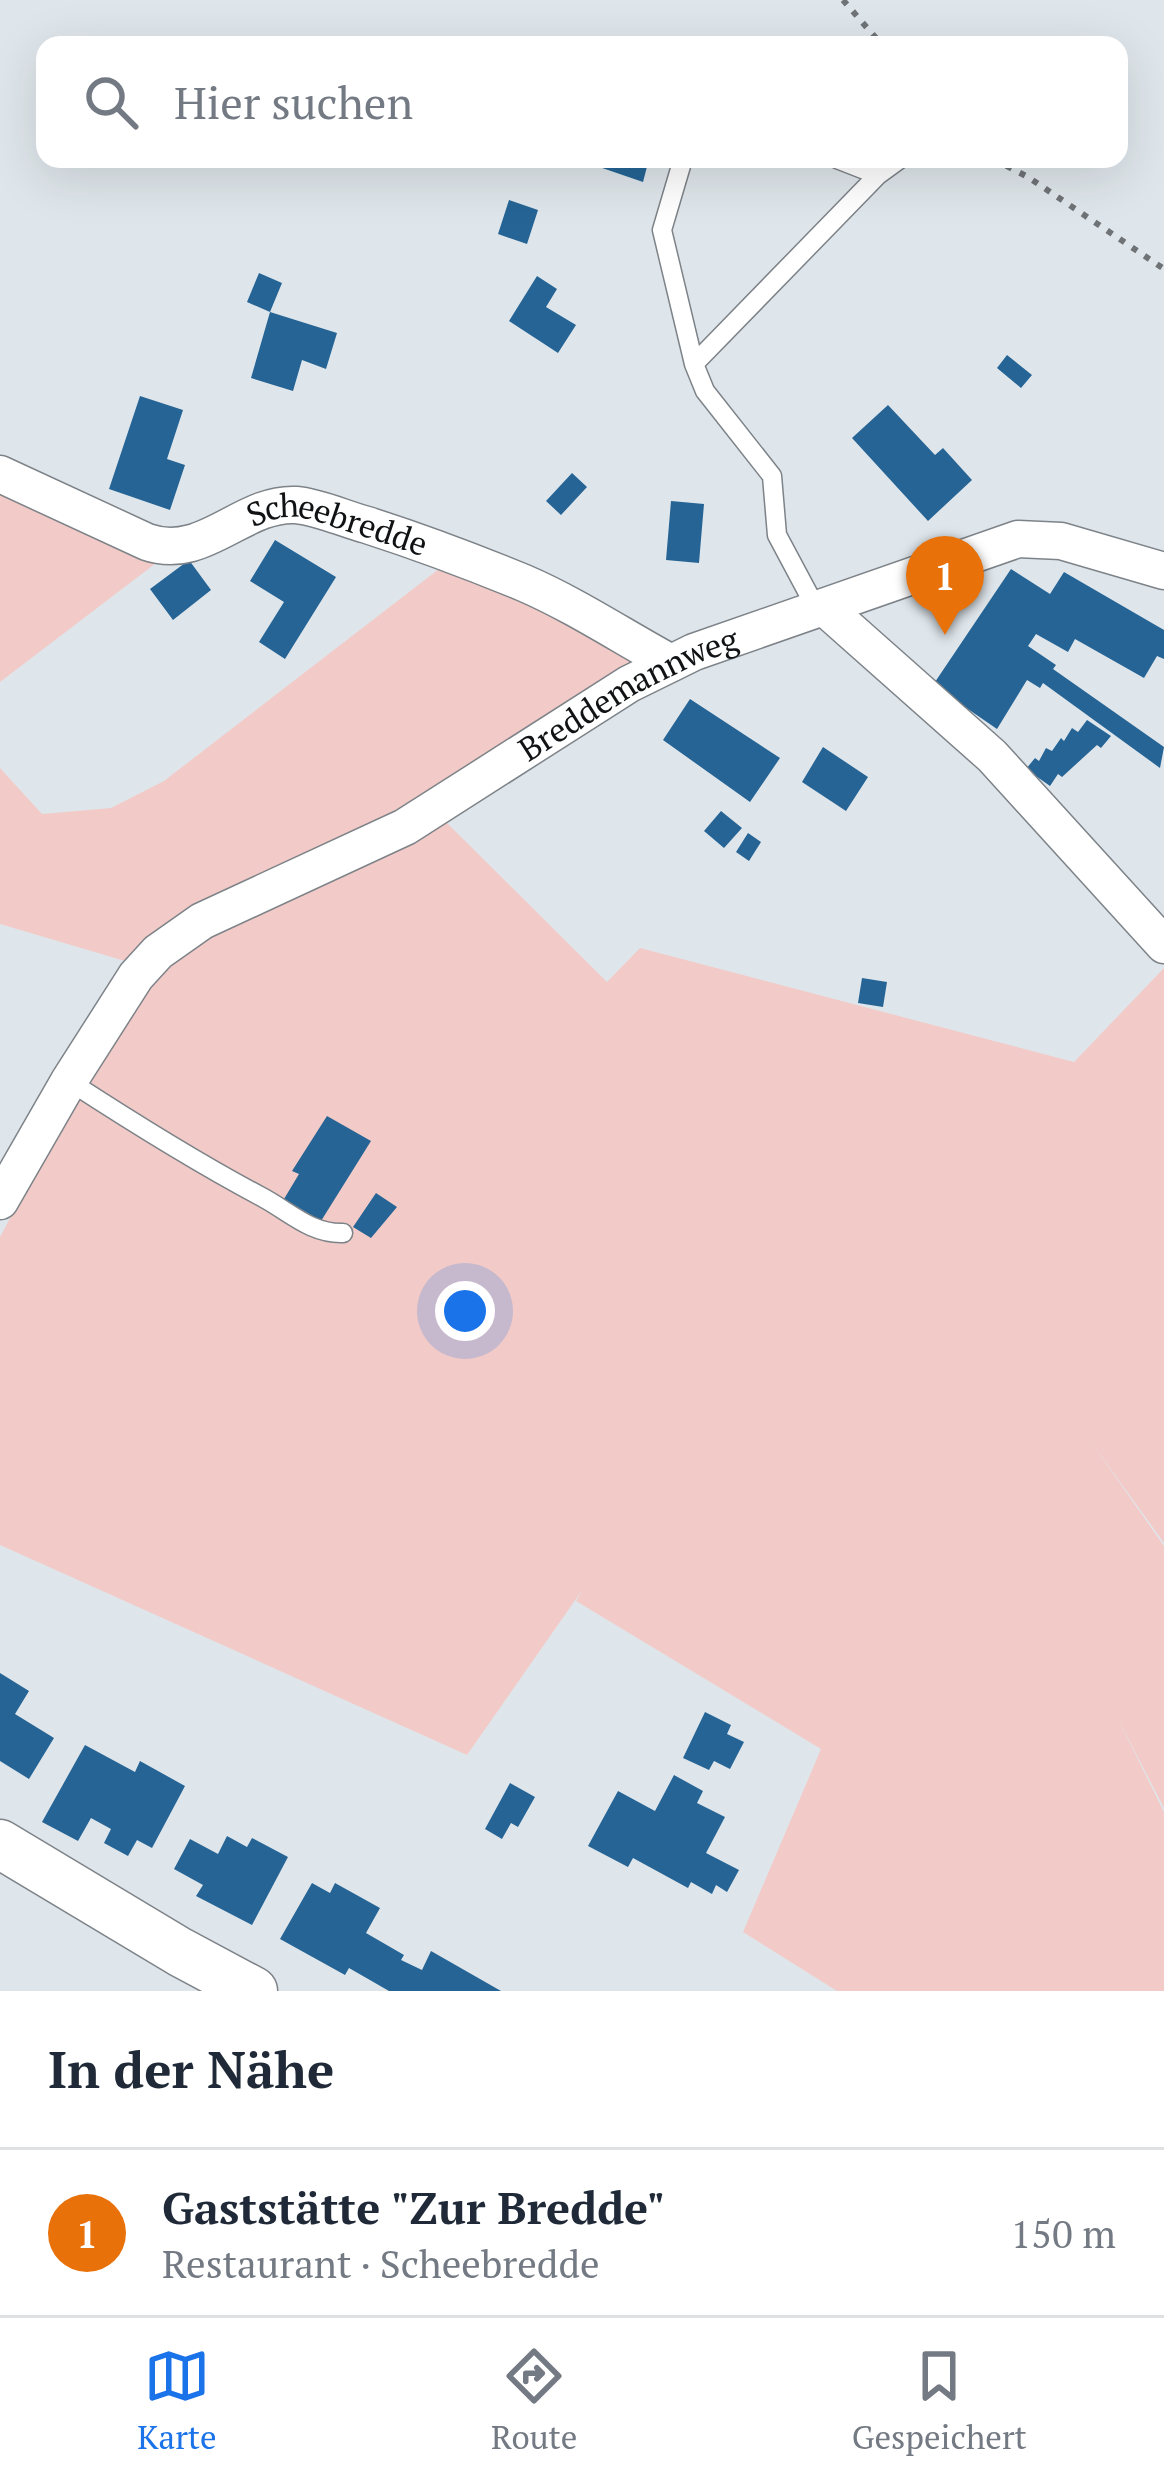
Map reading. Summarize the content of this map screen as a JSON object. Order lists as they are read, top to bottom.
{
  "streets": {
    "street": ["Scheebredde", "Breddemannweg"]
  },
  "crossings": [
    ["Scheebredde", "Breddemannweg"]
  ],
  "page": {
    "search": "Hier suchen",
    "pins": "1",
    "heading": "In der Nähe",
    "list": [
      {
        "mark": "1",
        "name": "Gaststätte \"Zur Bredde\"",
        "note": "Restaurant · Scheebredde",
        "value": "150 m"
      }
    ],
    "nav": ["Karte", "Route", "Gespeichert"]
  }
}
